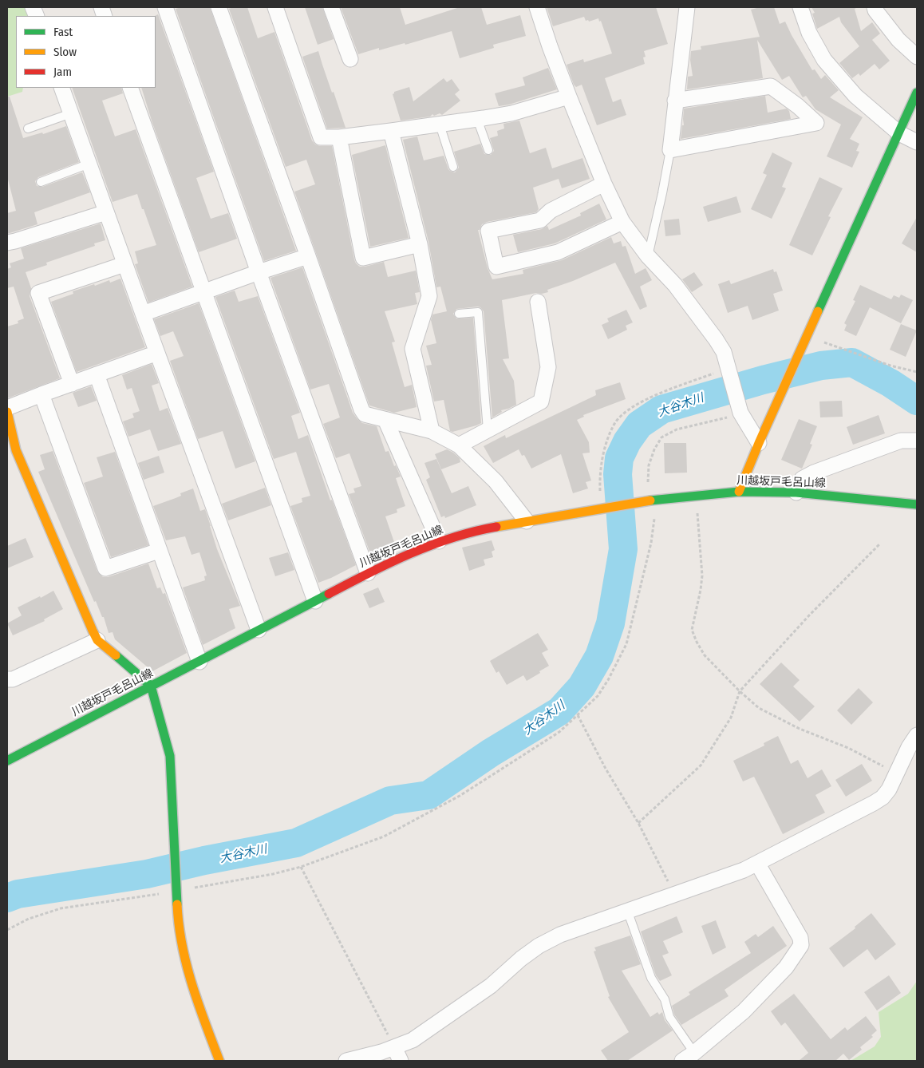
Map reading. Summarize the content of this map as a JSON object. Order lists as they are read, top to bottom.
{
  "streets": {
    "street": ["川越坂戸毛呂山線"]
  },
  "water": ["大谷木川"],
  "legend": ["Fast", "Slow", "Jam"]
}
